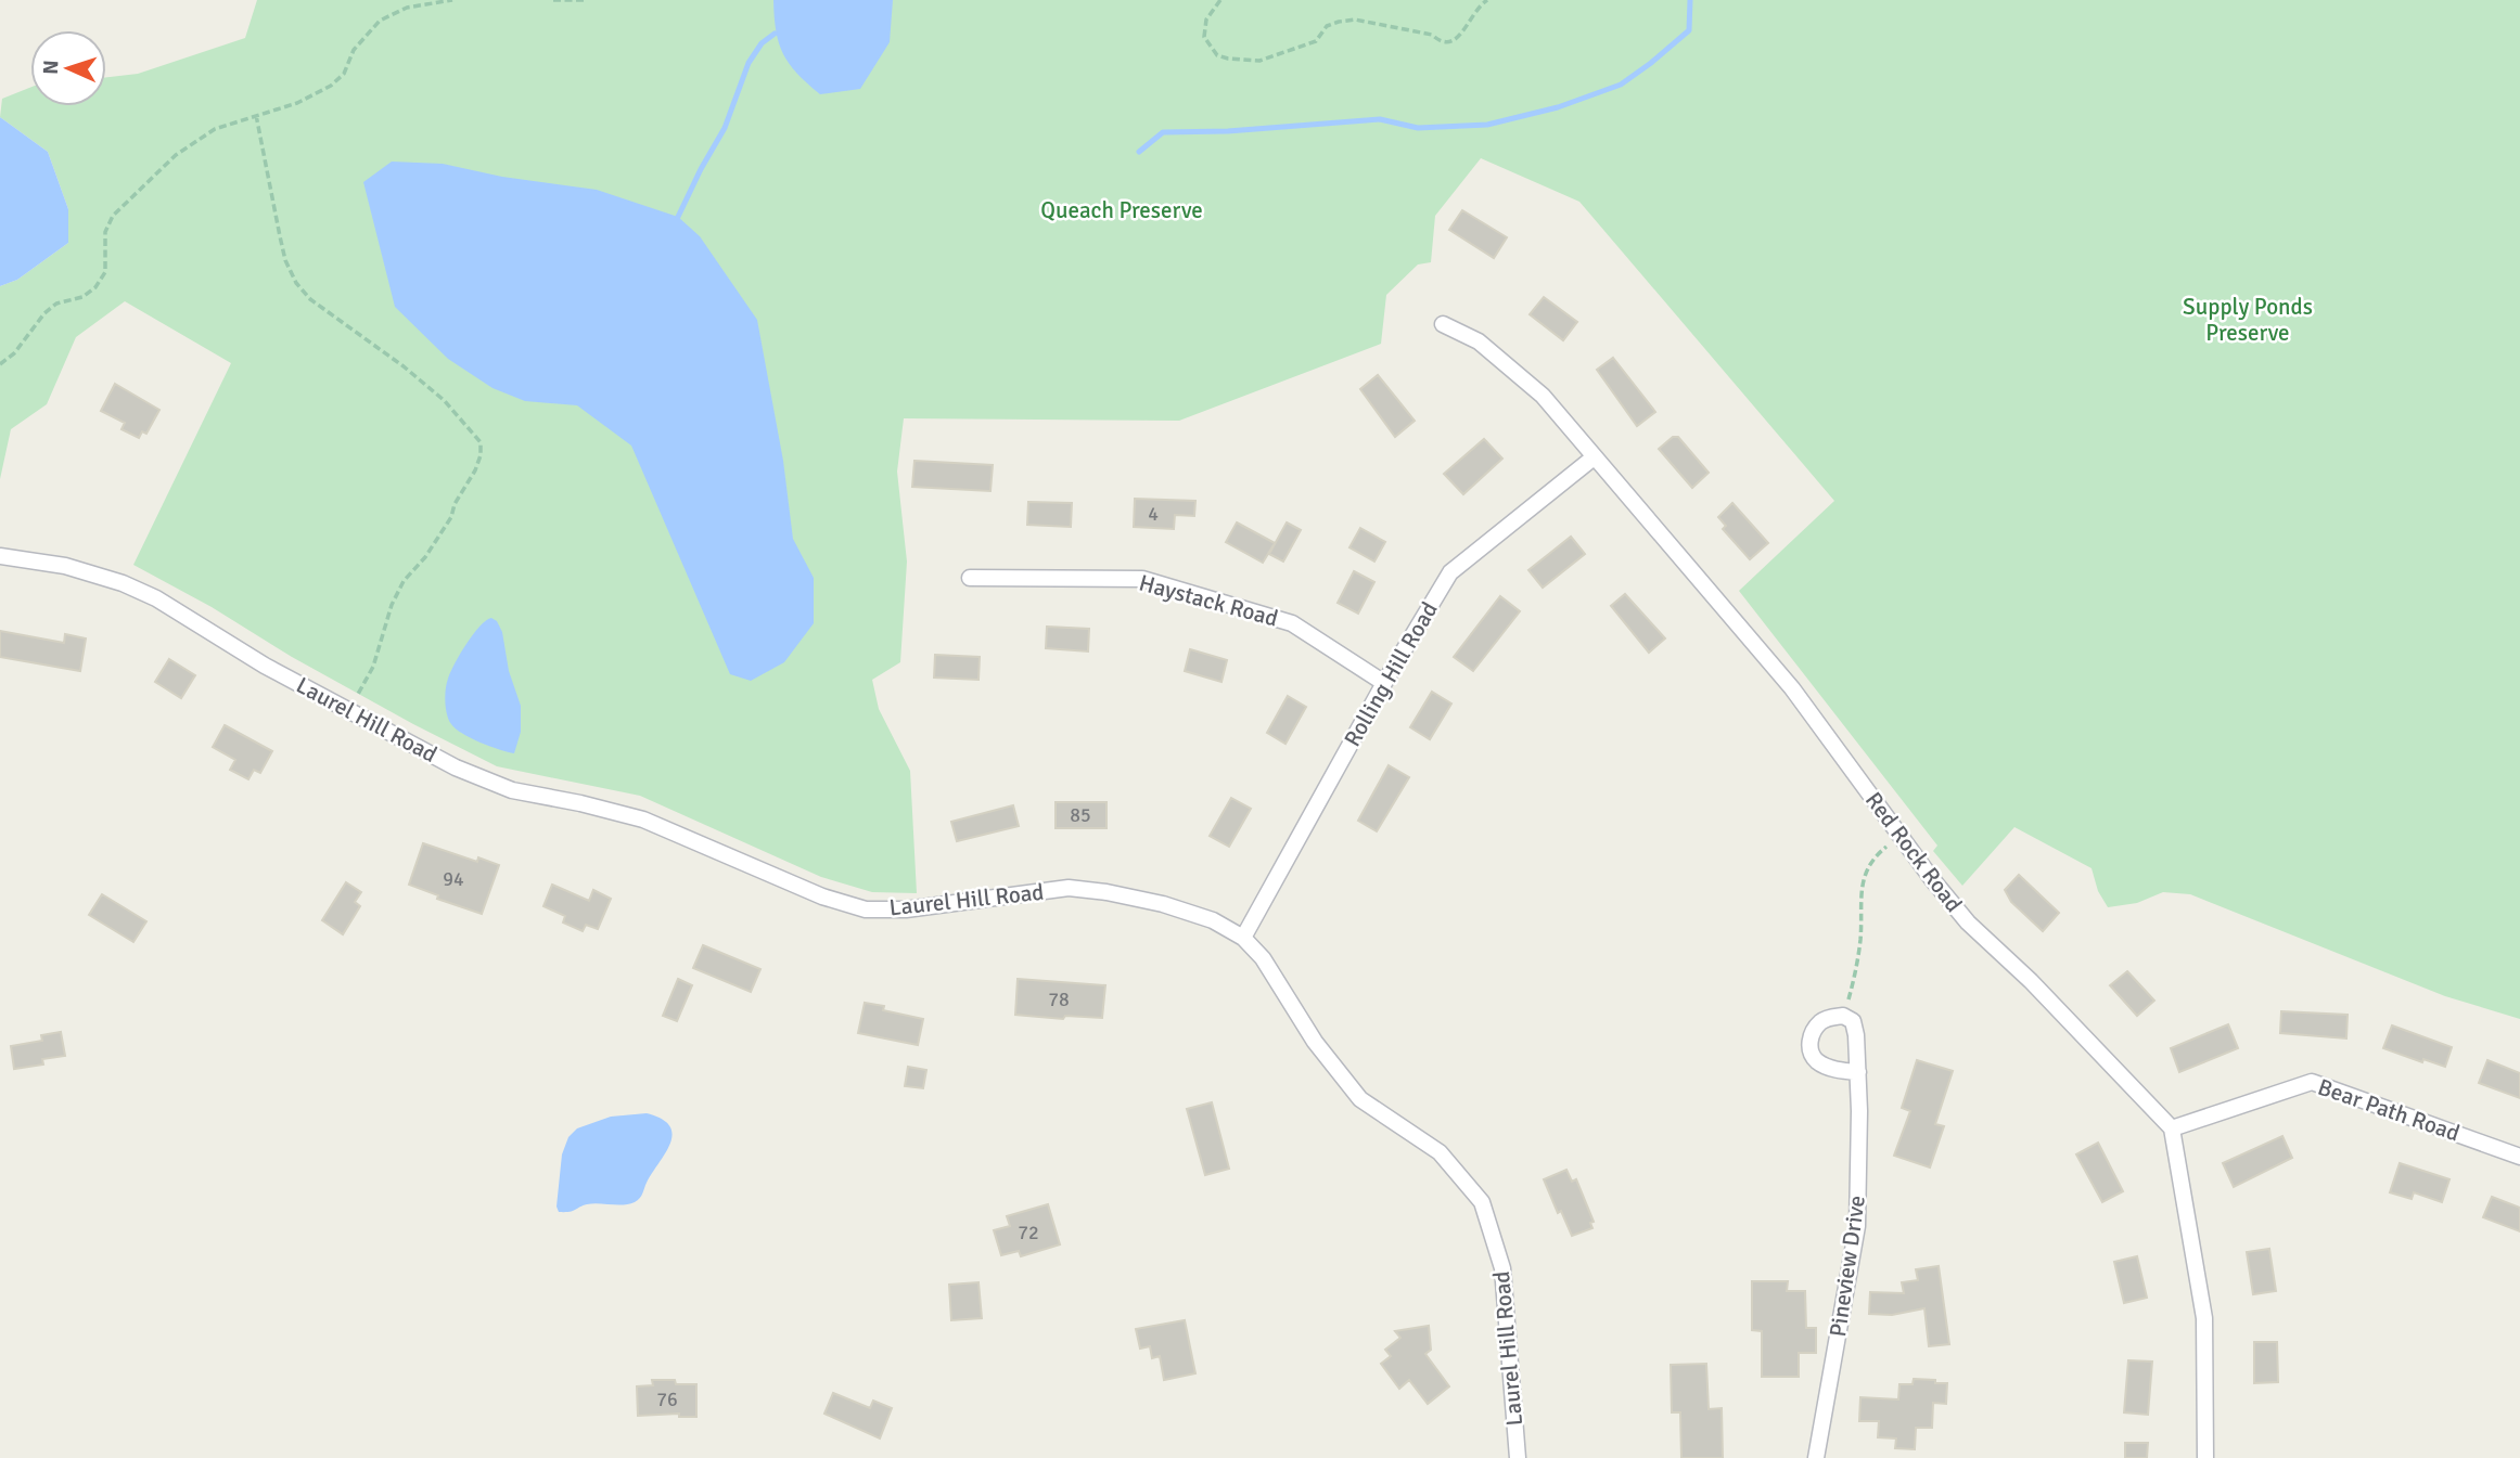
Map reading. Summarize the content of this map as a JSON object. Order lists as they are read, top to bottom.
{
  "streets": {
    "street": [
      "Haystack Road",
      "Rolling Hill Road",
      "Laurel Hill Road",
      "Red Rock Road",
      "Bear Path Road",
      "Pineview Drive"
    ]
  },
  "crossings": [
    ["Haystack Road", "Rolling Hill Road"],
    ["Rolling Hill Road", "Laurel Hill Road"],
    ["Rolling Hill Road", "Red Rock Road"],
    ["Red Rock Road", "Bear Path Road"]
  ],
  "parks": ["Queach Preserve", "Supply Ponds Preserve"],
  "house_numbers": [
    "4",
    "85",
    "94",
    "78",
    "72",
    "76"
  ],
  "north": "left"
}
